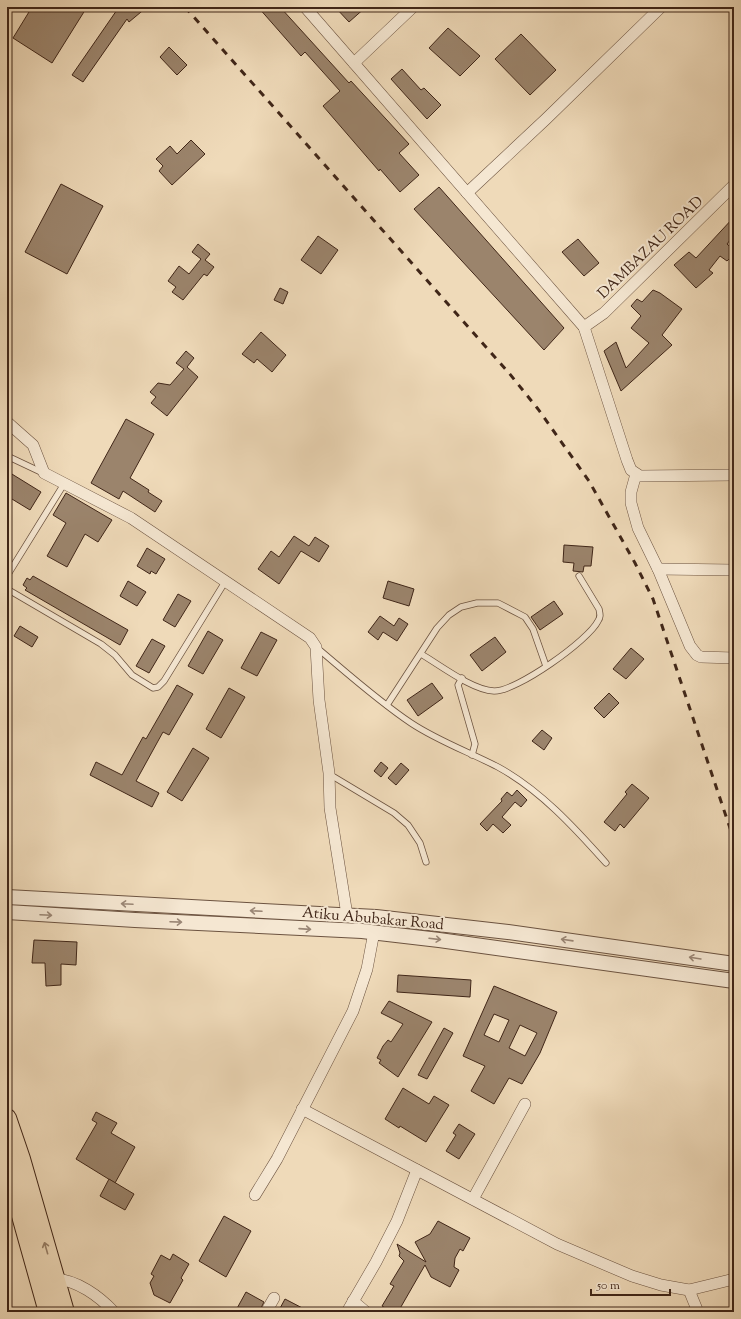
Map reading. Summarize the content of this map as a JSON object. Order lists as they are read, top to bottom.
{
  "streets": {
    "street": ["DAMBAZAU ROAD", "Atiku Abubakar Road"]
  },
  "scale_bar": "50 m"
}
